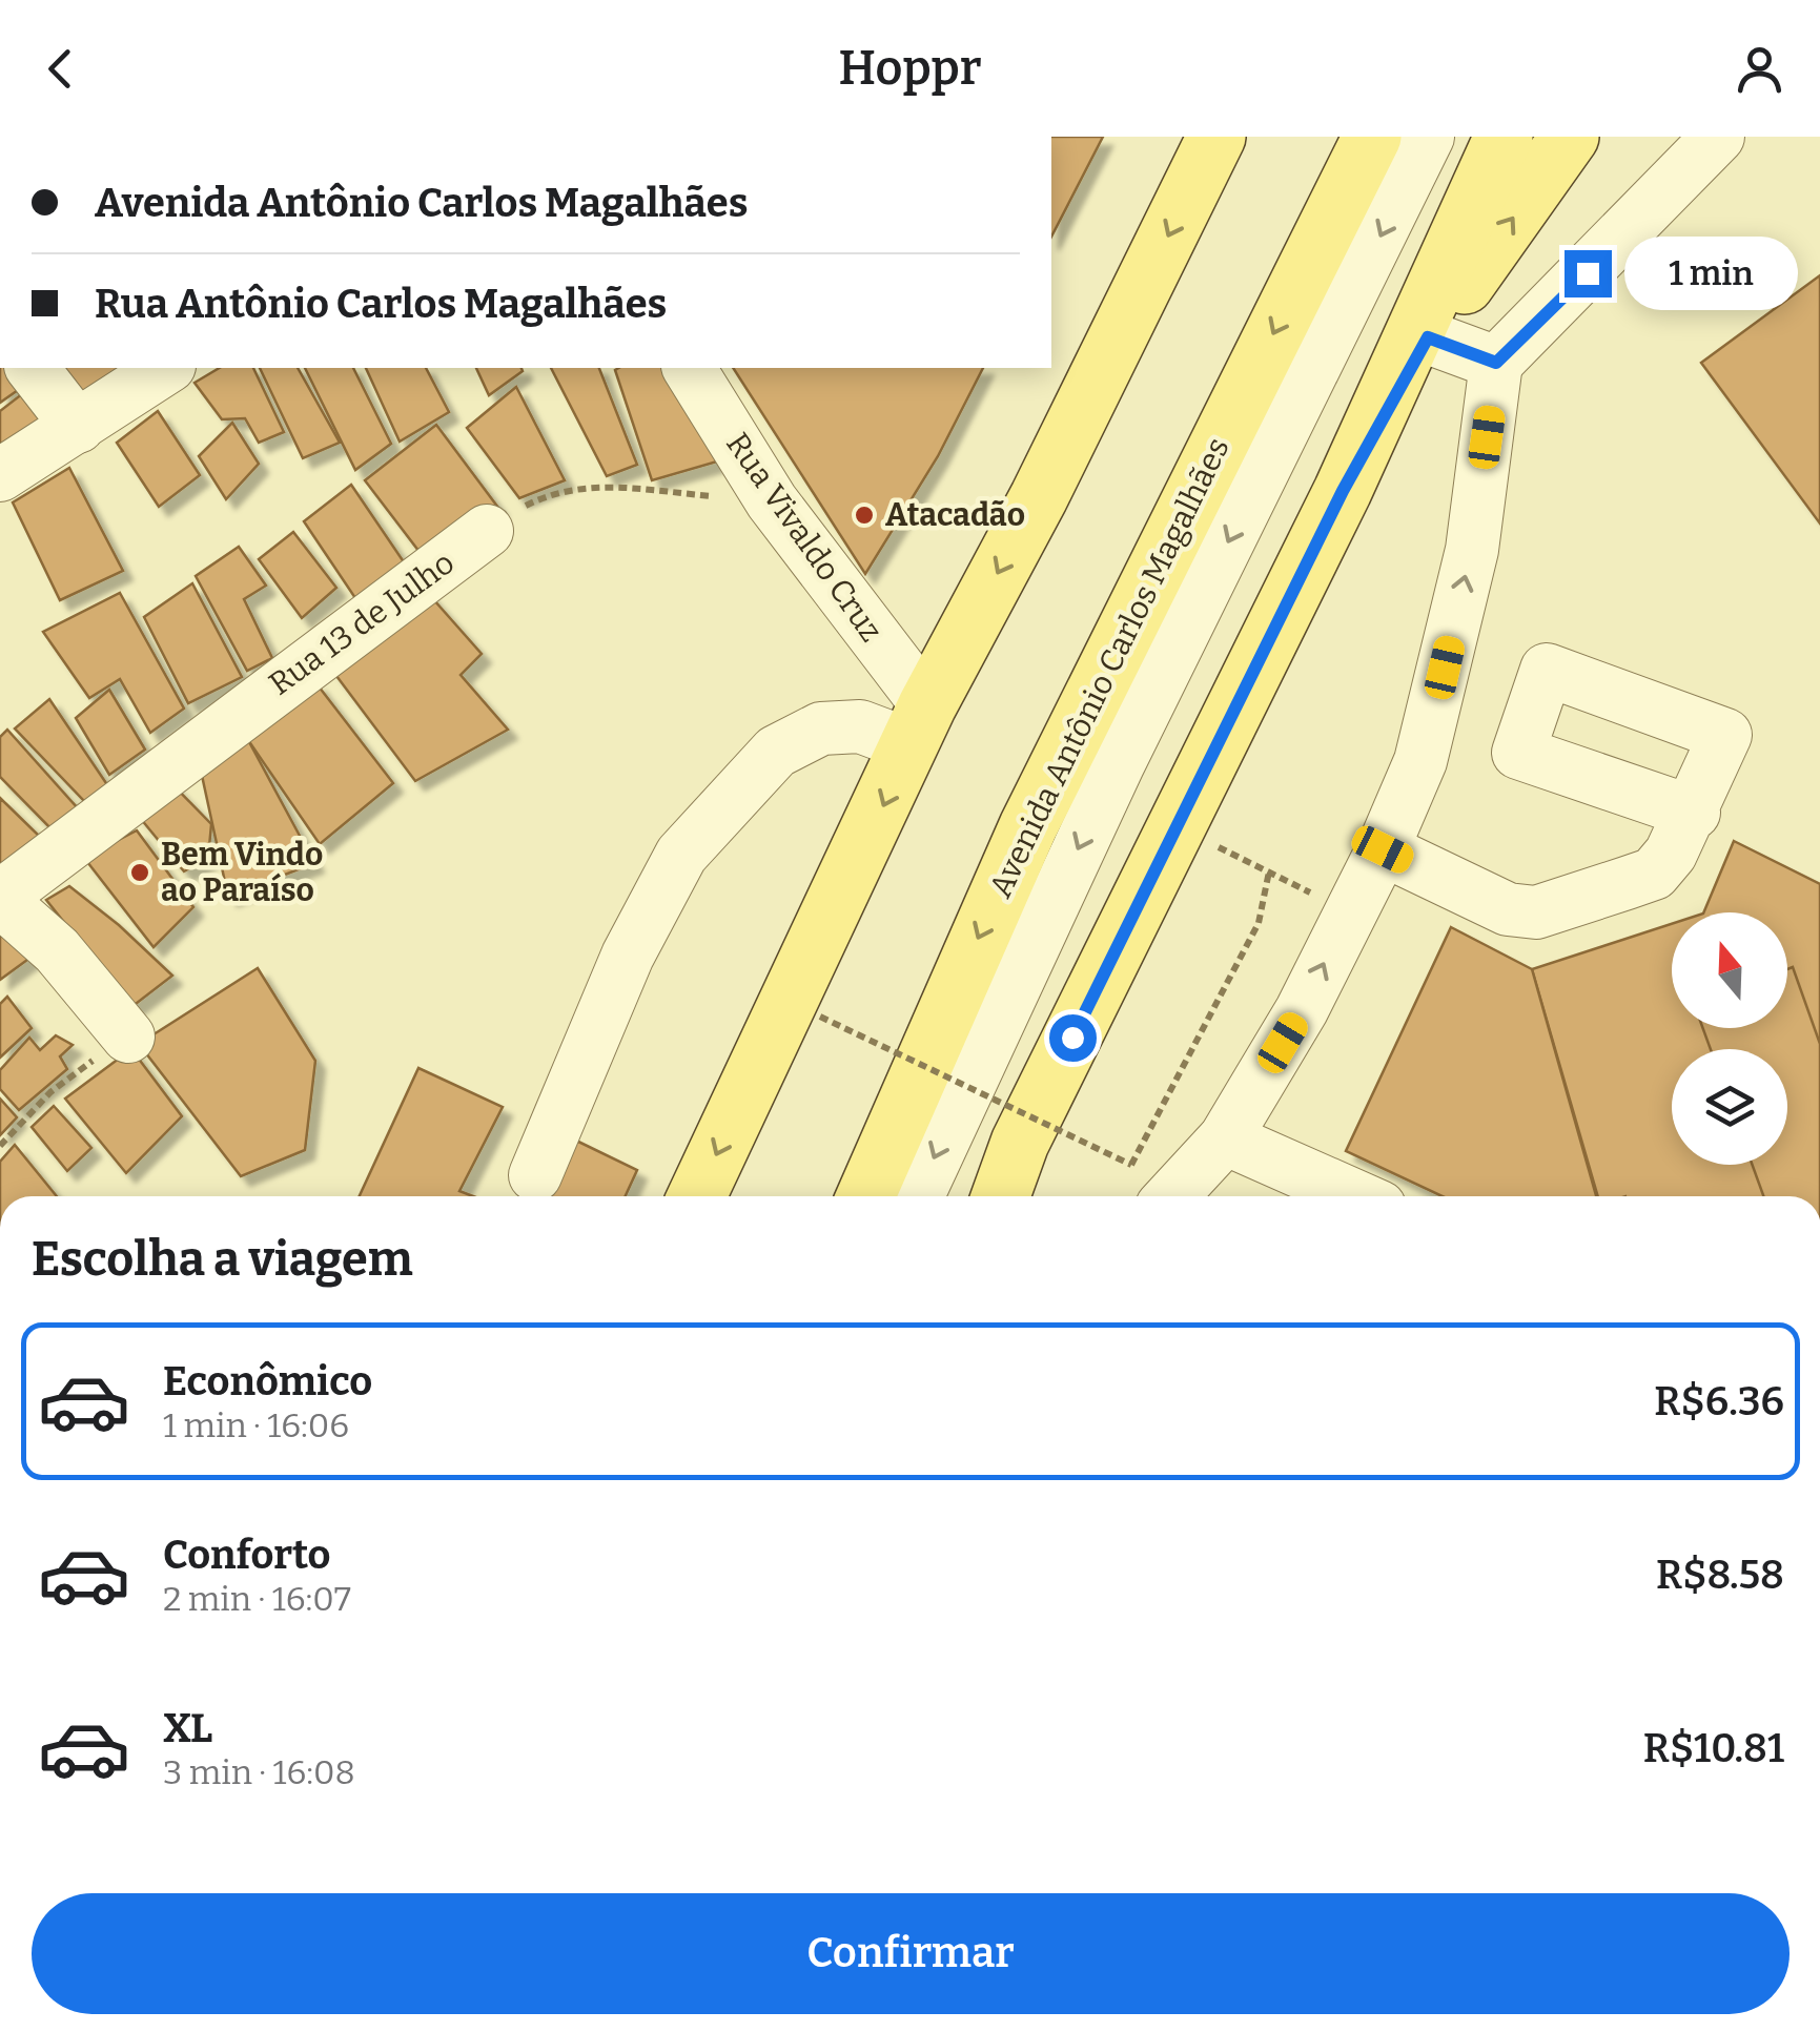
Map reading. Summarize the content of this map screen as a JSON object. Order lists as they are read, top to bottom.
{
  "streets": {
    "main road": ["Avenida Antônio Carlos Magalhães"],
    "street": ["Rua Vivaldo Cruz", "Rua 13 de Julho"]
  },
  "crossings": [
    ["Rua Vivaldo Cruz", "Rua 13 de Julho"]
  ],
  "places": ["Atacadão", "Bem Vindo ao Paraíso"],
  "north": "top",
  "page": {
    "header": "Hoppr",
    "banner": ["Avenida Antônio Carlos Magalhães", "Rua Antônio Carlos Magalhães"],
    "bubble": "1 min",
    "heading": "Escolha a viagem",
    "list": [
      {
        "name": "Econômico",
        "note": "1 min · 16:06",
        "value": "R$6.36"
      },
      {
        "name": "Conforto",
        "note": "2 min · 16:07",
        "value": "R$8.58"
      },
      {
        "name": "XL",
        "note": "3 min · 16:08",
        "value": "R$10.81"
      }
    ],
    "buttons": "Confirmar"
  }
}
